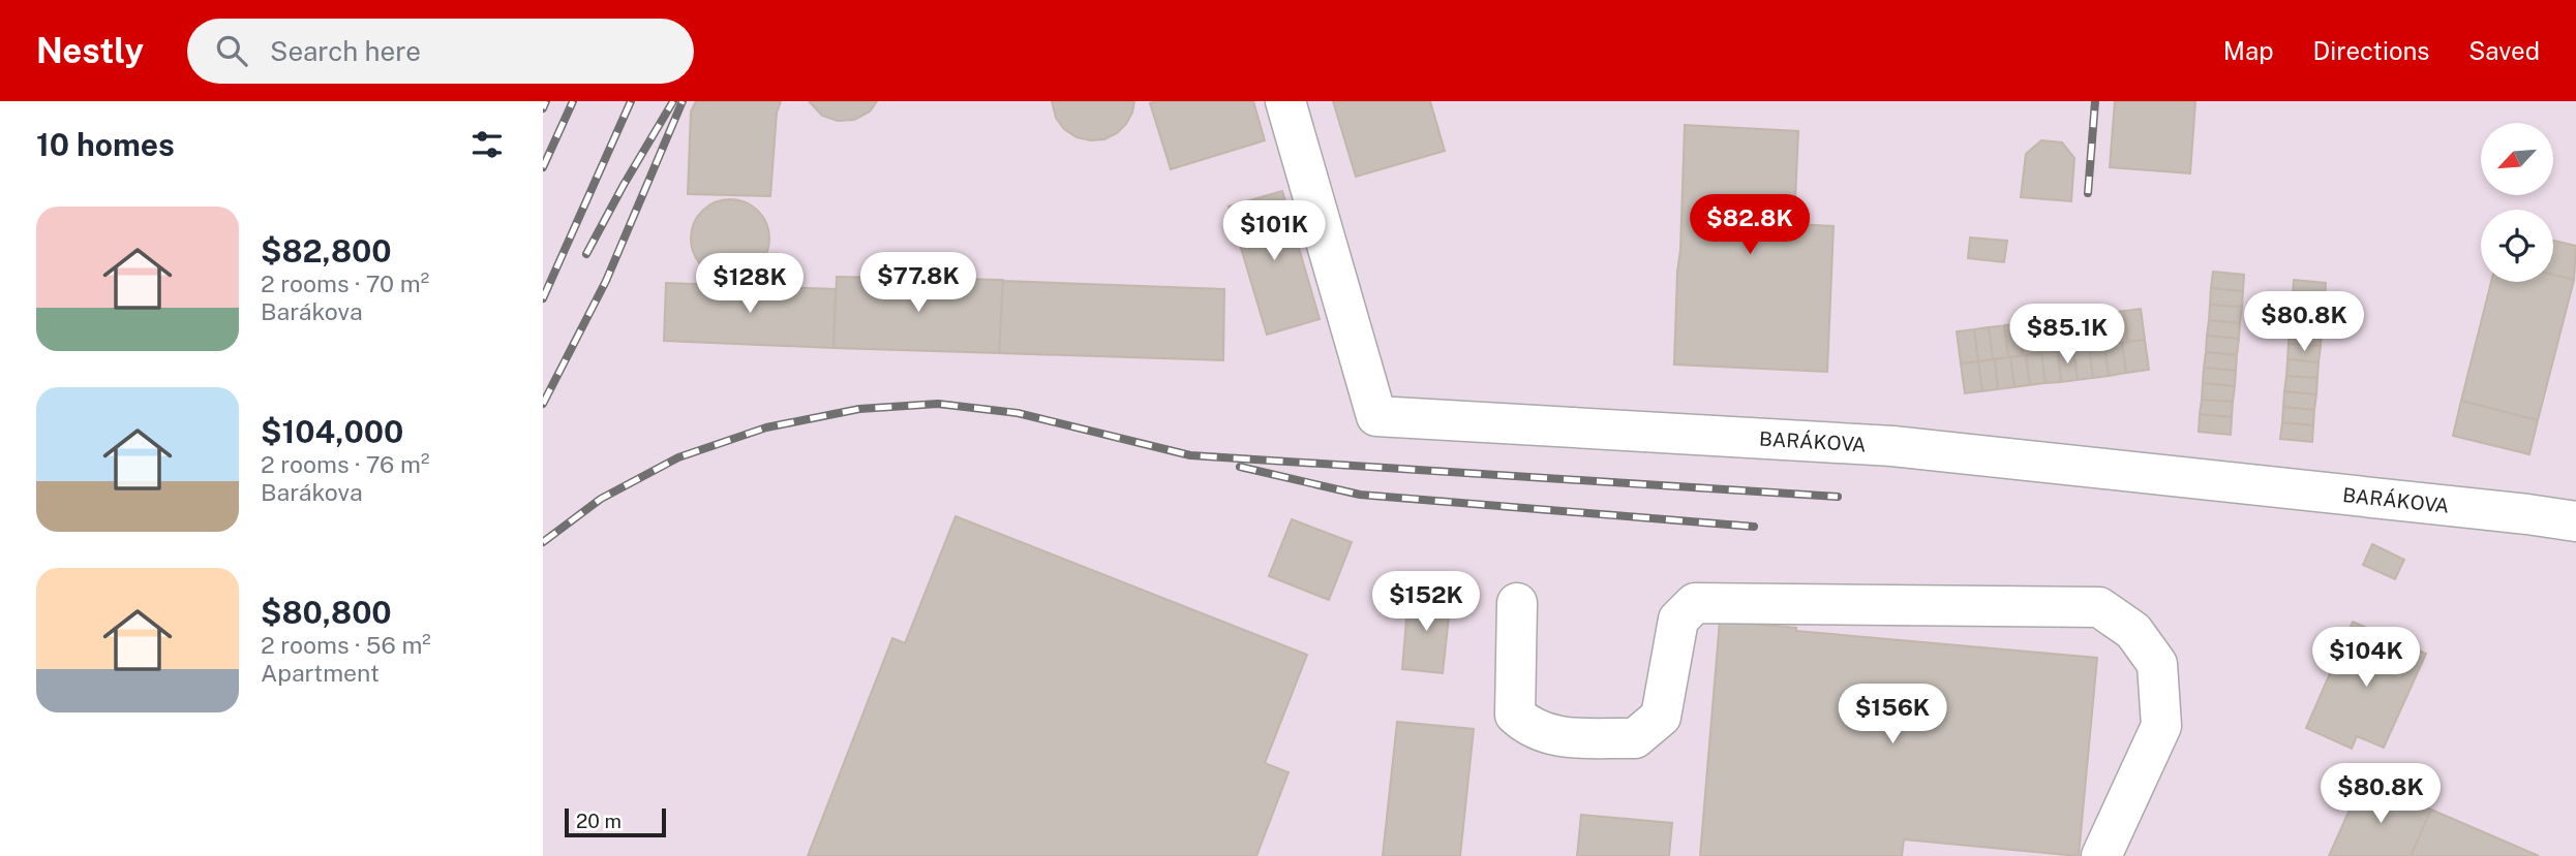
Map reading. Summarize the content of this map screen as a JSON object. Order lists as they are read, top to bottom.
{
  "streets": {
    "street": ["BARÁKOVA"]
  },
  "scale_bar": "20 m",
  "north": "bottom left",
  "page": {
    "header": "Nestly",
    "search": "Search here",
    "nav": ["Map", "Directions", "Saved"],
    "heading": "10 homes",
    "list": [
      {
        "name": "$82,800",
        "note": "2 rooms · 70 m² · Barákova"
      },
      {
        "name": "$104,000",
        "note": "2 rooms · 76 m² · Barákova"
      },
      {
        "name": "$80,800",
        "note": "2 rooms · 56 m² · Apartment"
      }
    ],
    "price": [
      "$82.8K",
      "$101K",
      "$77.8K",
      "$128K",
      "$80.8K",
      "$85.1K",
      "$152K",
      "$104K",
      "$156K",
      "$80.8K"
    ],
    "scale": "20 m"
  }
}
